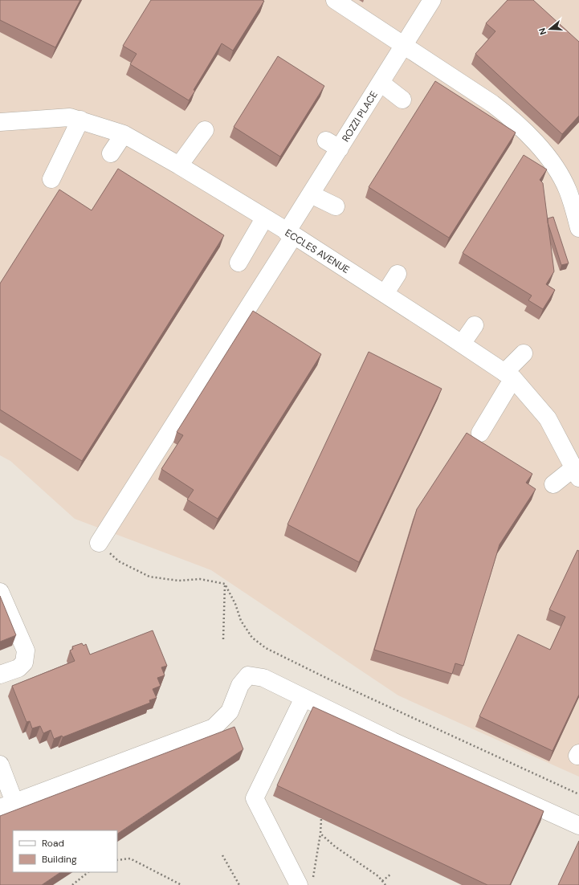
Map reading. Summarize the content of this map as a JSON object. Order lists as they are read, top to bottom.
{
  "streets": {
    "street": ["ROZZI PLACE", "ECCLES AVENUE"]
  },
  "crossings": [
    ["ROZZI PLACE", "ECCLES AVENUE"]
  ],
  "legend": ["Road", "Building"],
  "north": "left"
}
